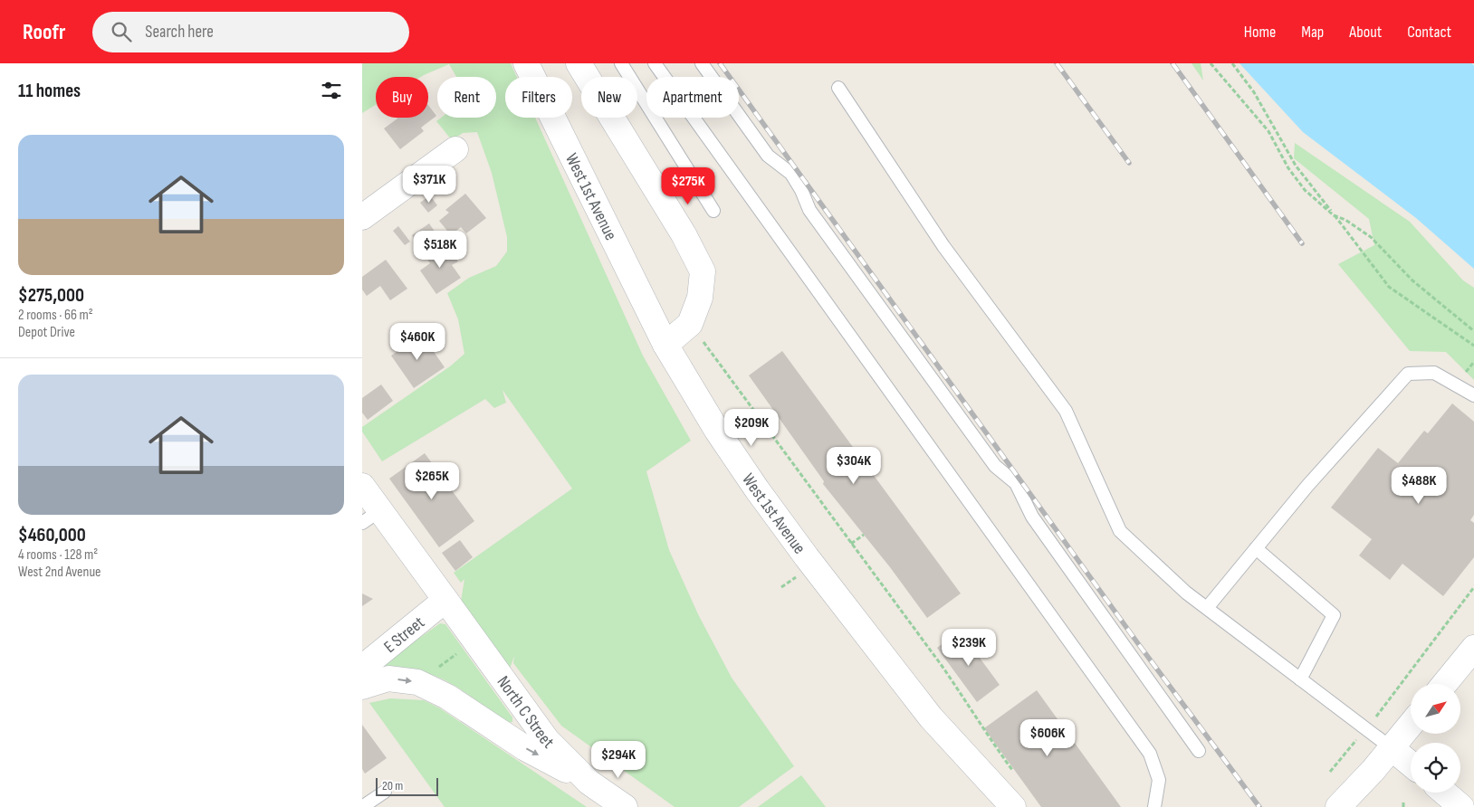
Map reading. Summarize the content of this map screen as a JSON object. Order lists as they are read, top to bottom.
{
  "streets": {
    "street": ["West 1st Avenue", "E Street", "North C Street"]
  },
  "crossings": [
    ["E Street", "North C Street"]
  ],
  "scale_bar": "20 m",
  "north": "top right",
  "page": {
    "header": "Roofr",
    "search": "Search here",
    "nav": [
      "Home",
      "Map",
      "About",
      "Contact"
    ],
    "heading": "11 homes",
    "chip": [
      "Buy",
      "Rent",
      "Filters",
      "New",
      "Apartment"
    ],
    "list": [
      {
        "name": "$275,000",
        "note": "2 rooms · 66 m² · Depot Drive"
      },
      {
        "name": "$460,000",
        "note": "4 rooms · 128 m² · West 2nd Avenue"
      }
    ],
    "price": [
      "$371K",
      "$275K",
      "$518K",
      "$460K",
      "$209K",
      "$304K",
      "$265K",
      "$488K",
      "$239K",
      "$606K",
      "$294K"
    ],
    "scale": "20 m"
  }
}
